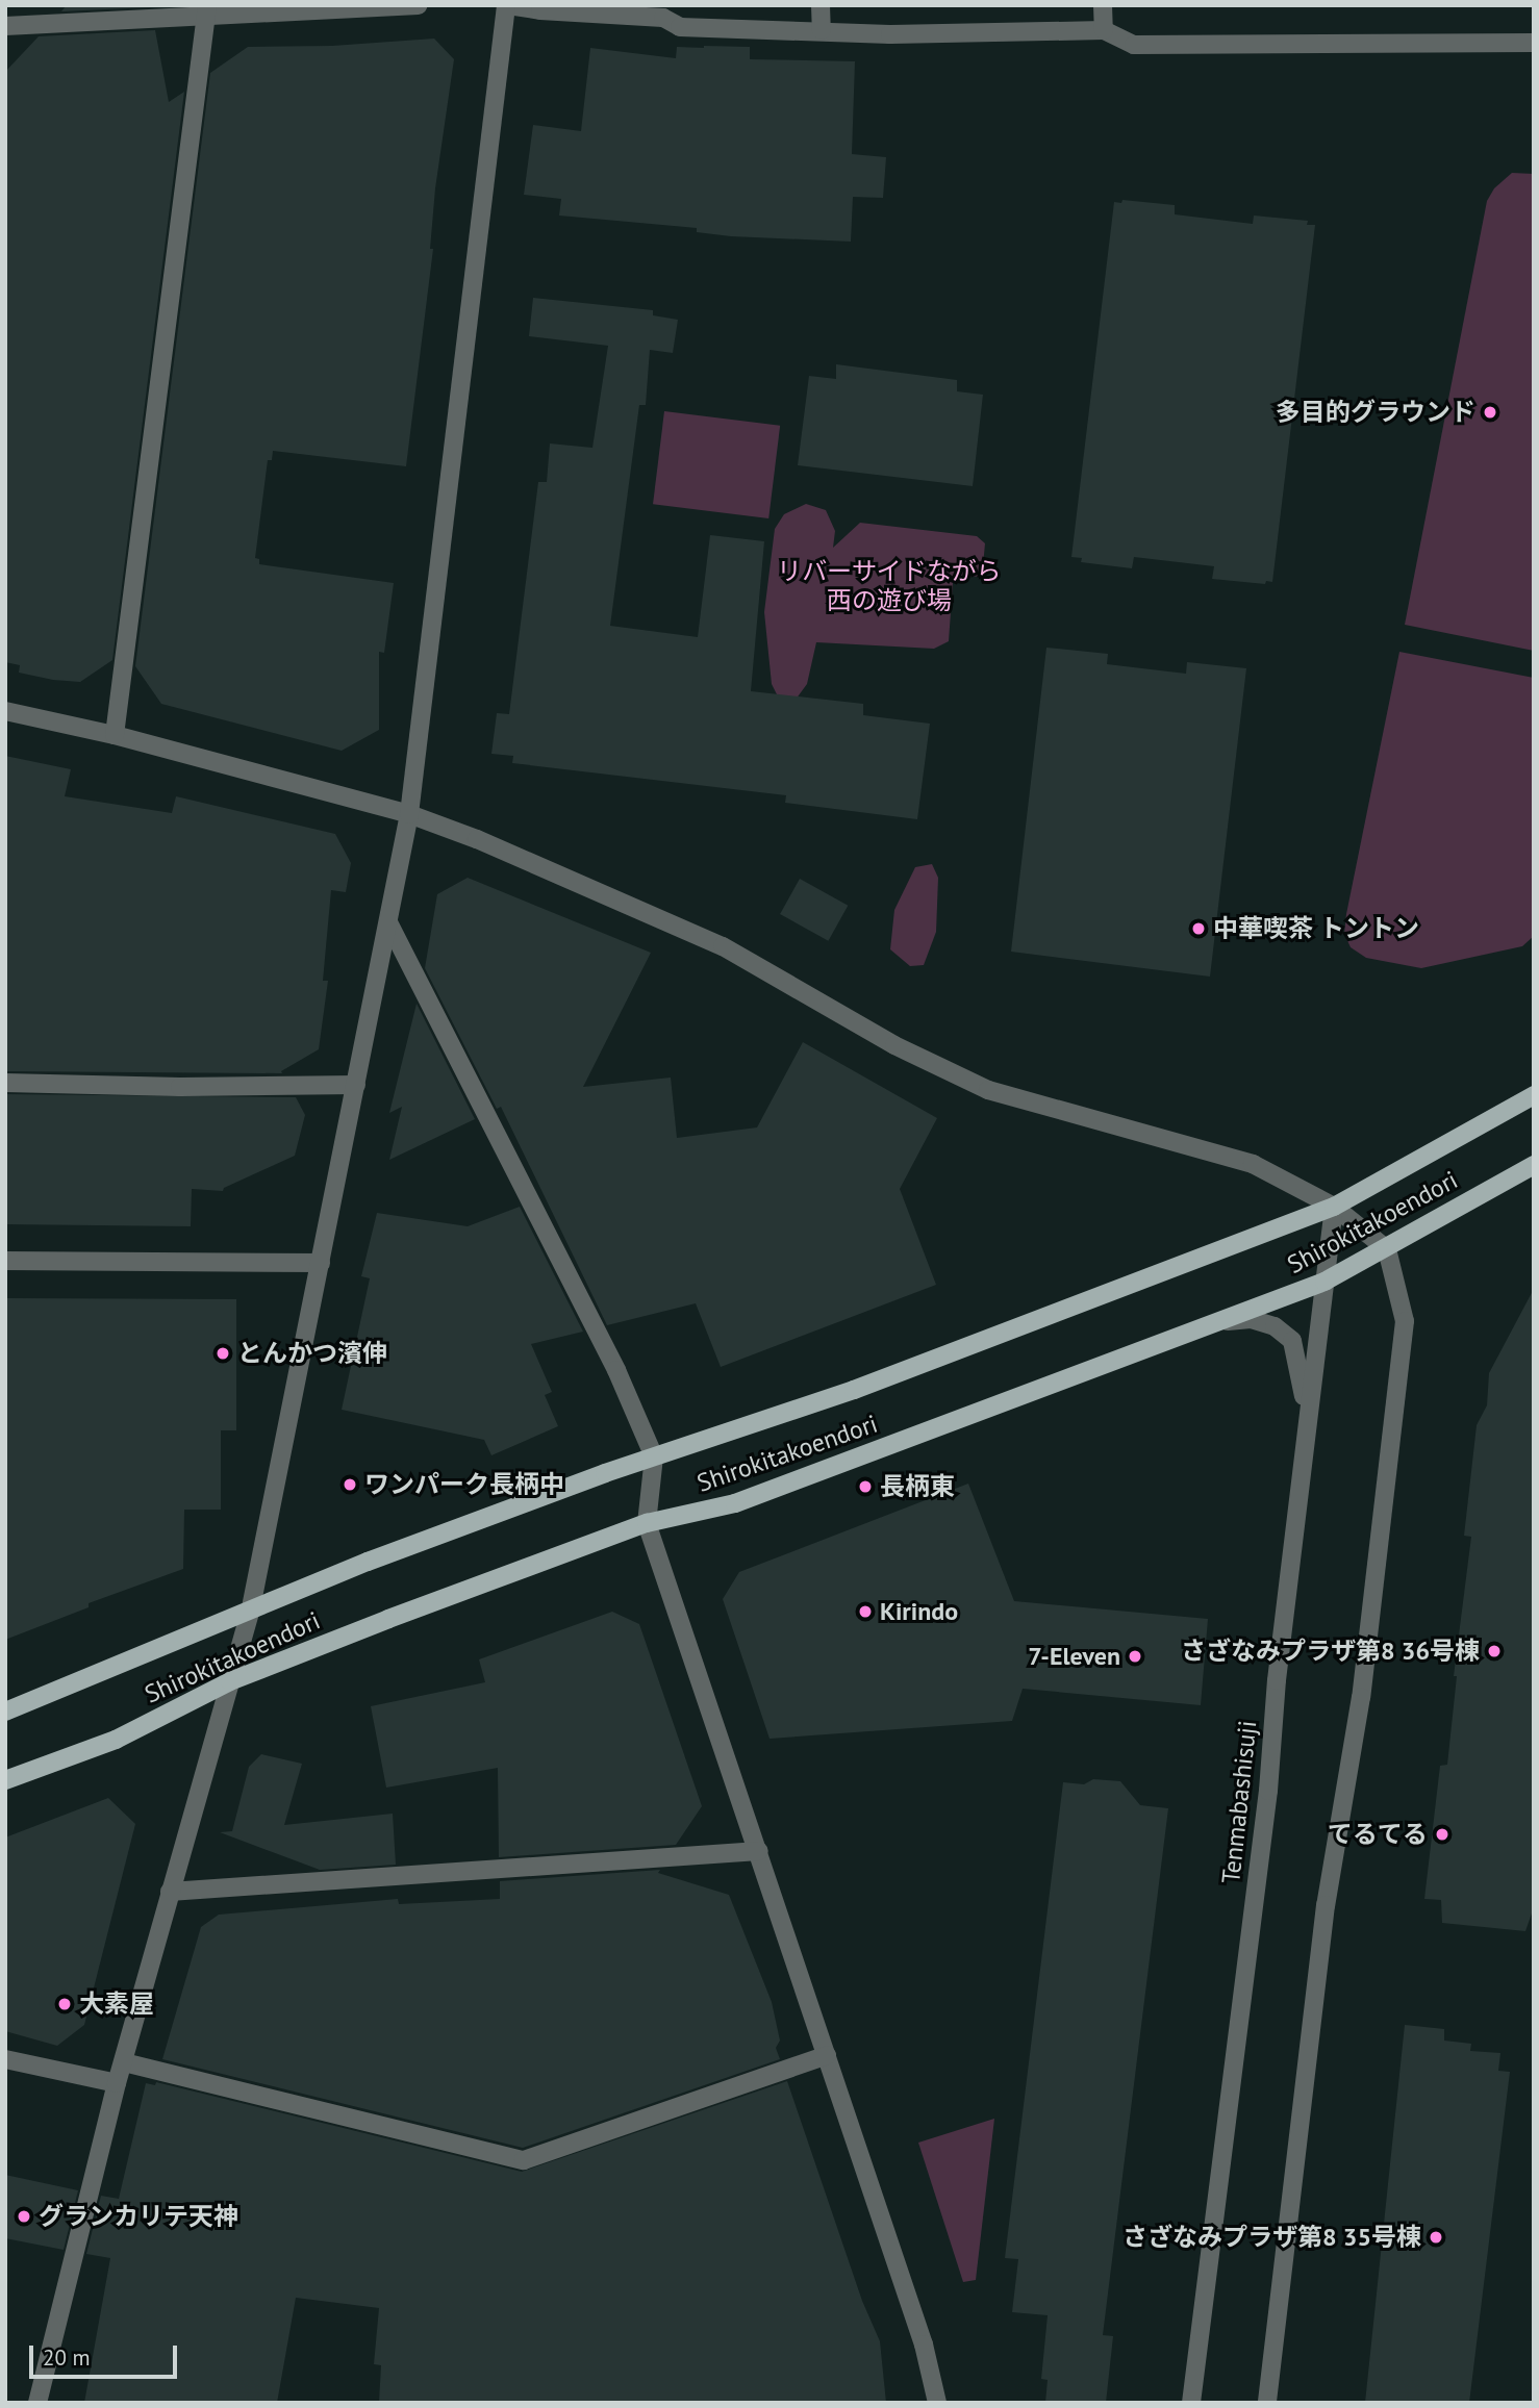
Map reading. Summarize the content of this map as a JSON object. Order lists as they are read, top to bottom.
{
  "streets": {
    "main road": ["Shirokitakoendori"],
    "street": ["Tenmabashisuji"]
  },
  "crossings": [
    ["Shirokitakoendori", "Tenmabashisuji"]
  ],
  "parks": ["リバーサイドながら 西の遊び場"],
  "places": [
    "多目的グラウンド",
    "中華喫茶 トントン",
    "とんかつ濱伸",
    "ワンパーク長柄中",
    "長柄東",
    "Kirindo",
    "さざなみプラザ第8 36号棟",
    "7-Eleven",
    "てるてる",
    "大素屋",
    "グランカリテ天神",
    "さざなみプラザ第8 35号棟"
  ],
  "scale_bar": "20 m"
}
